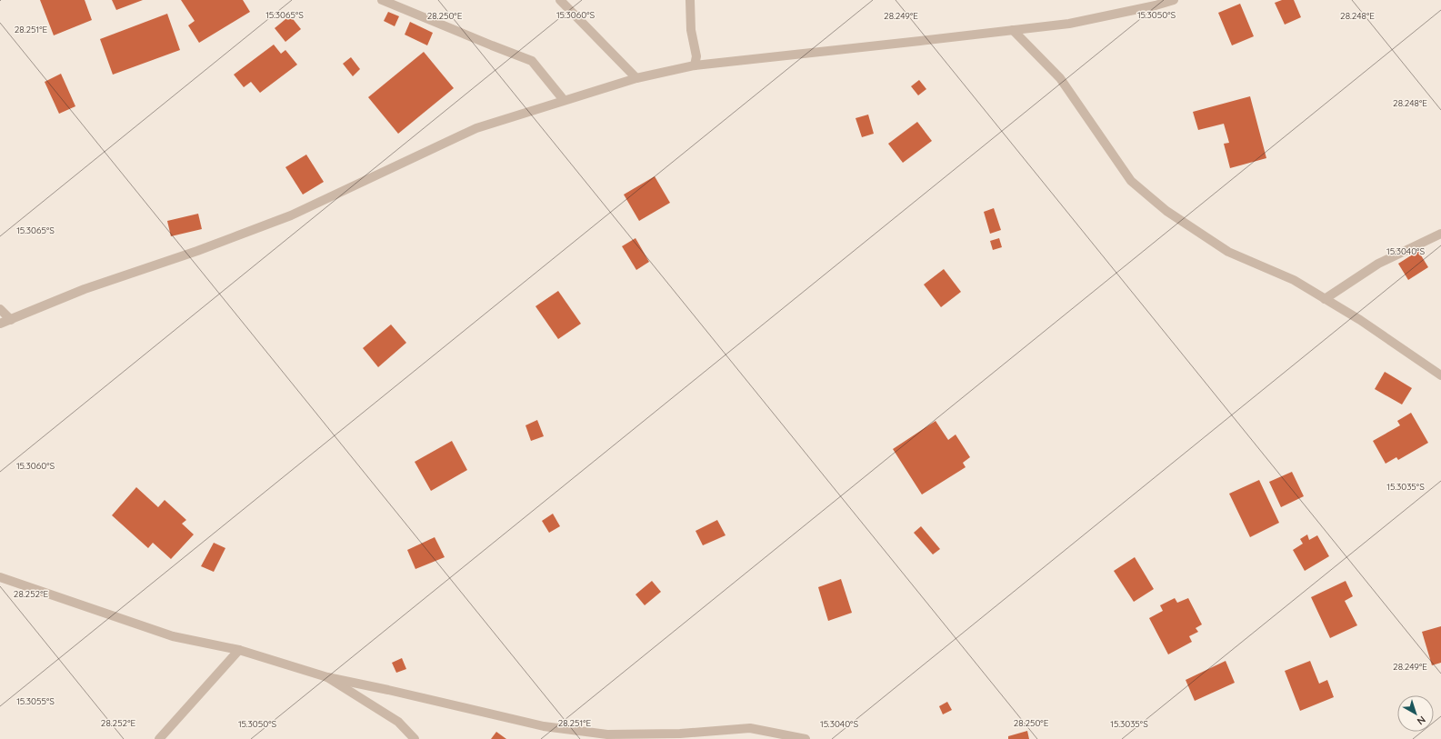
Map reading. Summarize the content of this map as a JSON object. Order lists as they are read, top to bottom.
{
  "north": "bottom right",
  "coordinates": [
    "15.3065°S",
    "15.3060°S",
    "15.3050°S",
    "28.248°E",
    "28.250°E",
    "28.249°E",
    "28.251°E",
    "15.3040°S",
    "15.3035°S",
    "28.252°E",
    "15.3055°S"
  ]
}
